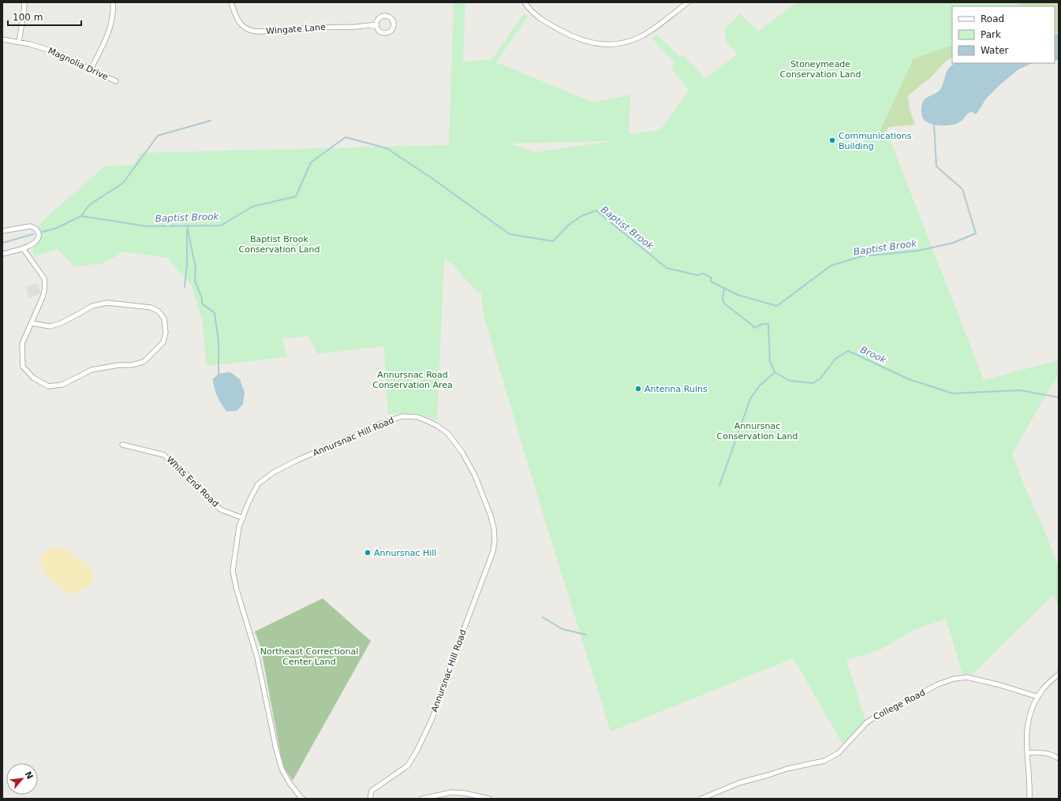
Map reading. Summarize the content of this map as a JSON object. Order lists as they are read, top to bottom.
{
  "streets": {
    "street": [
      "Wingate Lane",
      "Magnolia Drive",
      "Annursnac Hill Road",
      "Whits End Road",
      "College Road"
    ]
  },
  "crossings": [
    ["Annursnac Hill Road", "Whits End Road"]
  ],
  "water": ["Baptist Brook", "Brook"],
  "parks": [
    "Stoneymeade Conservation Land",
    "Baptist Brook Conservation Land",
    "Annursnac Road Conservation Area",
    "Annursnac Conservation Land",
    "Northeast Correctional Center Land"
  ],
  "places": ["Communications Building", "Antenna Ruins", "Annursnac Hill"],
  "legend": ["Road", "Park", "Water"],
  "scale_bar": "100 m",
  "north": "top right"
}
